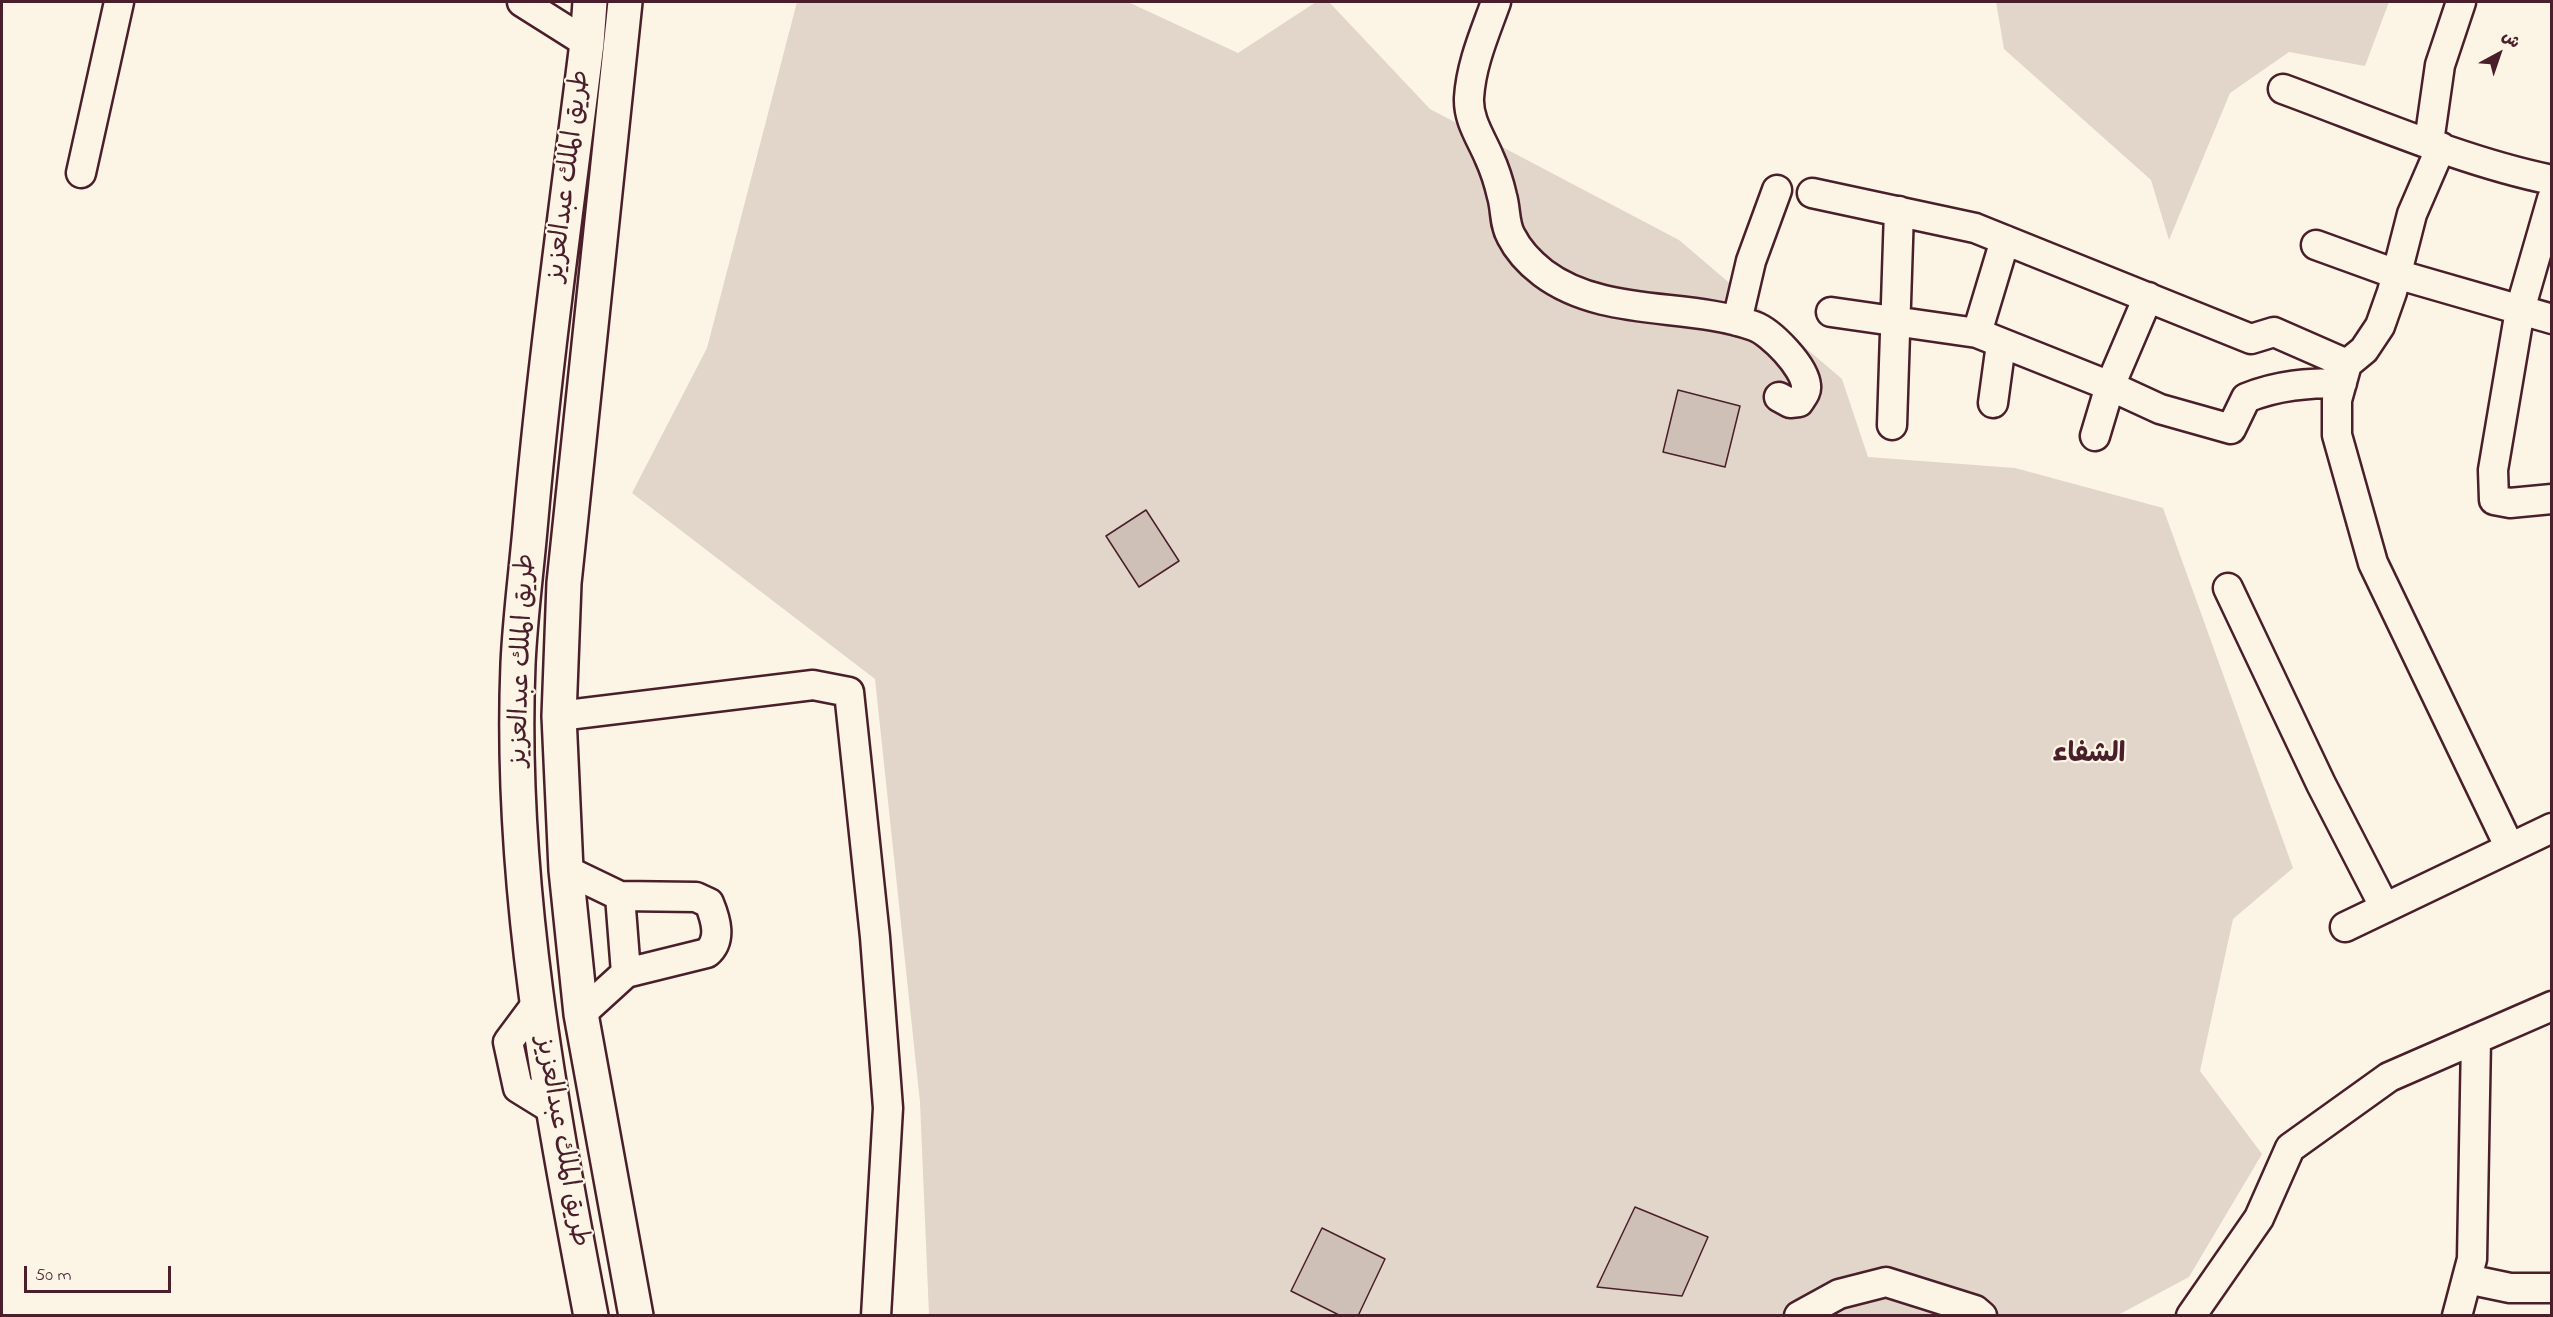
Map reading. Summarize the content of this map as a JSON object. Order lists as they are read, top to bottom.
{
  "streets": {
    "highway": ["طريق الملك عبدالعزيز"]
  },
  "districts": ["الشفاء"],
  "scale_bar": "50 m",
  "north": "top right"
}
